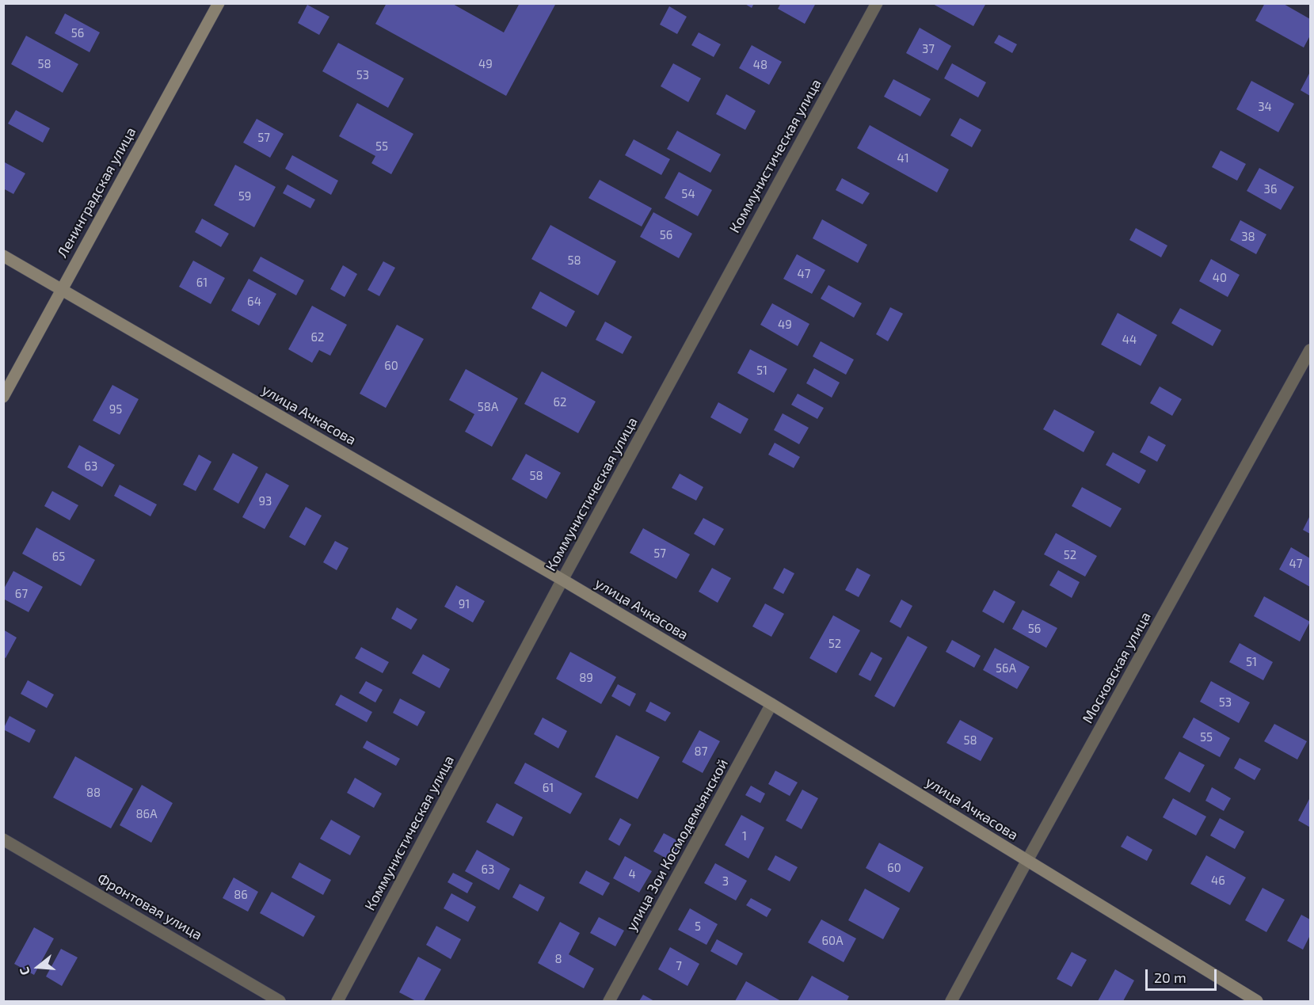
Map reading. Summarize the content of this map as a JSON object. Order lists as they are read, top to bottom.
{
  "streets": {
    "street": [
      "Коммунистическая улица",
      "Ленинградская улица",
      "улица Ачкасова",
      "Московская улица",
      "улица Зои Космодемьянской",
      "Фронтовая улица"
    ]
  },
  "crossings": [
    ["Коммунистическая улица", "улица Ачкасова"],
    ["Ленинградская улица", "улица Ачкасова"],
    ["улица Ачкасова", "Московская улица"],
    ["улица Ачкасова", "улица Зои Космодемьянской"]
  ],
  "house_numbers": [
    "56",
    "37",
    "58",
    "49",
    "48",
    "53",
    "34",
    "57",
    "55",
    "41",
    "36",
    "54",
    "59",
    "56",
    "38",
    "58",
    "47",
    "40",
    "61",
    "64",
    "49",
    "62",
    "44",
    "60",
    "51",
    "62",
    "58А",
    "95",
    "63",
    "58",
    "93",
    "57",
    "52",
    "65",
    "47",
    "67",
    "91",
    "56",
    "52",
    "51",
    "56А",
    "89",
    "53",
    "55",
    "58",
    "87",
    "61",
    "88",
    "86А",
    "1",
    "60",
    "63",
    "4",
    "46",
    "3",
    "86",
    "5",
    "60А",
    "8",
    "7"
  ],
  "scale_bar": "20 m",
  "north": "left"
}
